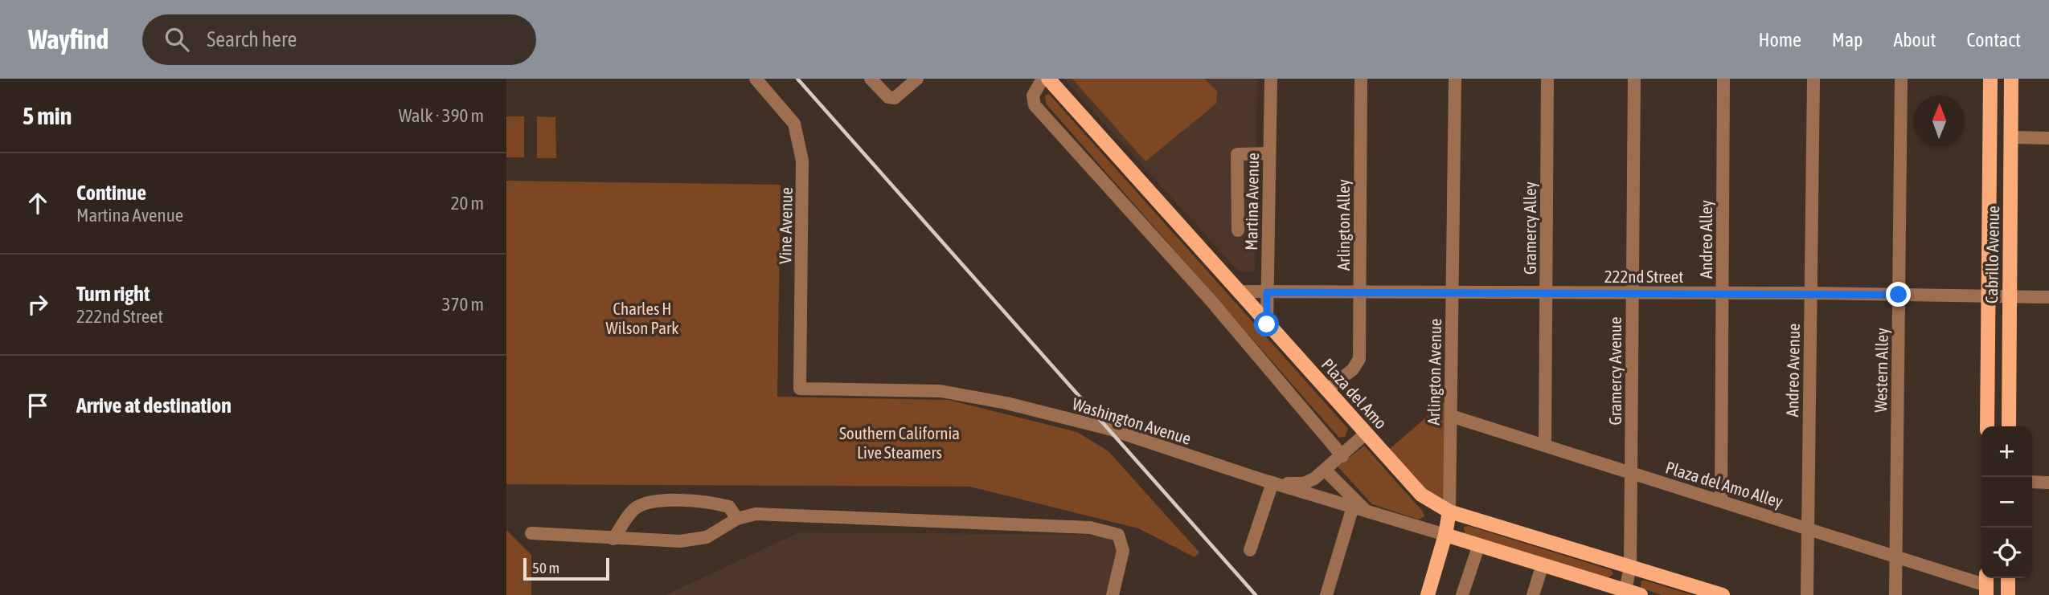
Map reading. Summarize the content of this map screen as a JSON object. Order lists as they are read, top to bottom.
{
  "streets": {
    "main road": ["Cabrillo Avenue", "Arlington Avenue", "Plaza del Amo"],
    "street": [
      "Martina Avenue",
      "Arlington Alley",
      "Vine Avenue",
      "Gramercy Alley",
      "Andreo Alley",
      "222nd Street",
      "Andreo Avenue",
      "Western Alley",
      "Gramercy Avenue",
      "Washington Avenue",
      "Plaza del Amo Alley"
    ]
  },
  "crossings": [
    ["Martina Avenue", "222nd Street"],
    ["Martina Avenue", "Plaza del Amo"],
    ["Arlington Alley", "222nd Street"],
    ["Arlington Alley", "Plaza del Amo"],
    ["Vine Avenue", "Washington Avenue"],
    ["Gramercy Alley", "222nd Street"],
    ["Gramercy Alley", "Plaza del Amo Alley"],
    ["Andreo Alley", "222nd Street"],
    ["Andreo Alley", "Plaza del Amo Alley"],
    ["Cabrillo Avenue", "222nd Street"],
    ["222nd Street", "Andreo Avenue"],
    ["222nd Street", "Western Alley"],
    ["222nd Street", "Gramercy Avenue"],
    ["222nd Street", "Arlington Avenue"],
    ["222nd Street", "Plaza del Amo"],
    ["Andreo Avenue", "Plaza del Amo Alley"],
    ["Western Alley", "Plaza del Amo Alley"],
    ["Gramercy Avenue", "Plaza del Amo"],
    ["Gramercy Avenue", "Plaza del Amo Alley"],
    ["Arlington Avenue", "Plaza del Amo"],
    ["Arlington Avenue", "Washington Avenue"],
    ["Arlington Avenue", "Plaza del Amo Alley"]
  ],
  "parks": ["Charles H Wilson Park", "Southern California Live Steamers"],
  "scale_bar": "50 m",
  "north": "top",
  "page": {
    "header": "Wayfind",
    "search": "Search here",
    "nav": [
      "Home",
      "Map",
      "About",
      "Contact"
    ],
    "heading": ["5 min", "Walk · 390 m"],
    "list": [
      ["Continue", "Martina Avenue", "20 m"],
      ["Turn right", "222nd Street", "370 m"],
      "Arrive at destination"
    ],
    "map_buttons": ["+", "−"],
    "scale": "50 m"
  }
}
